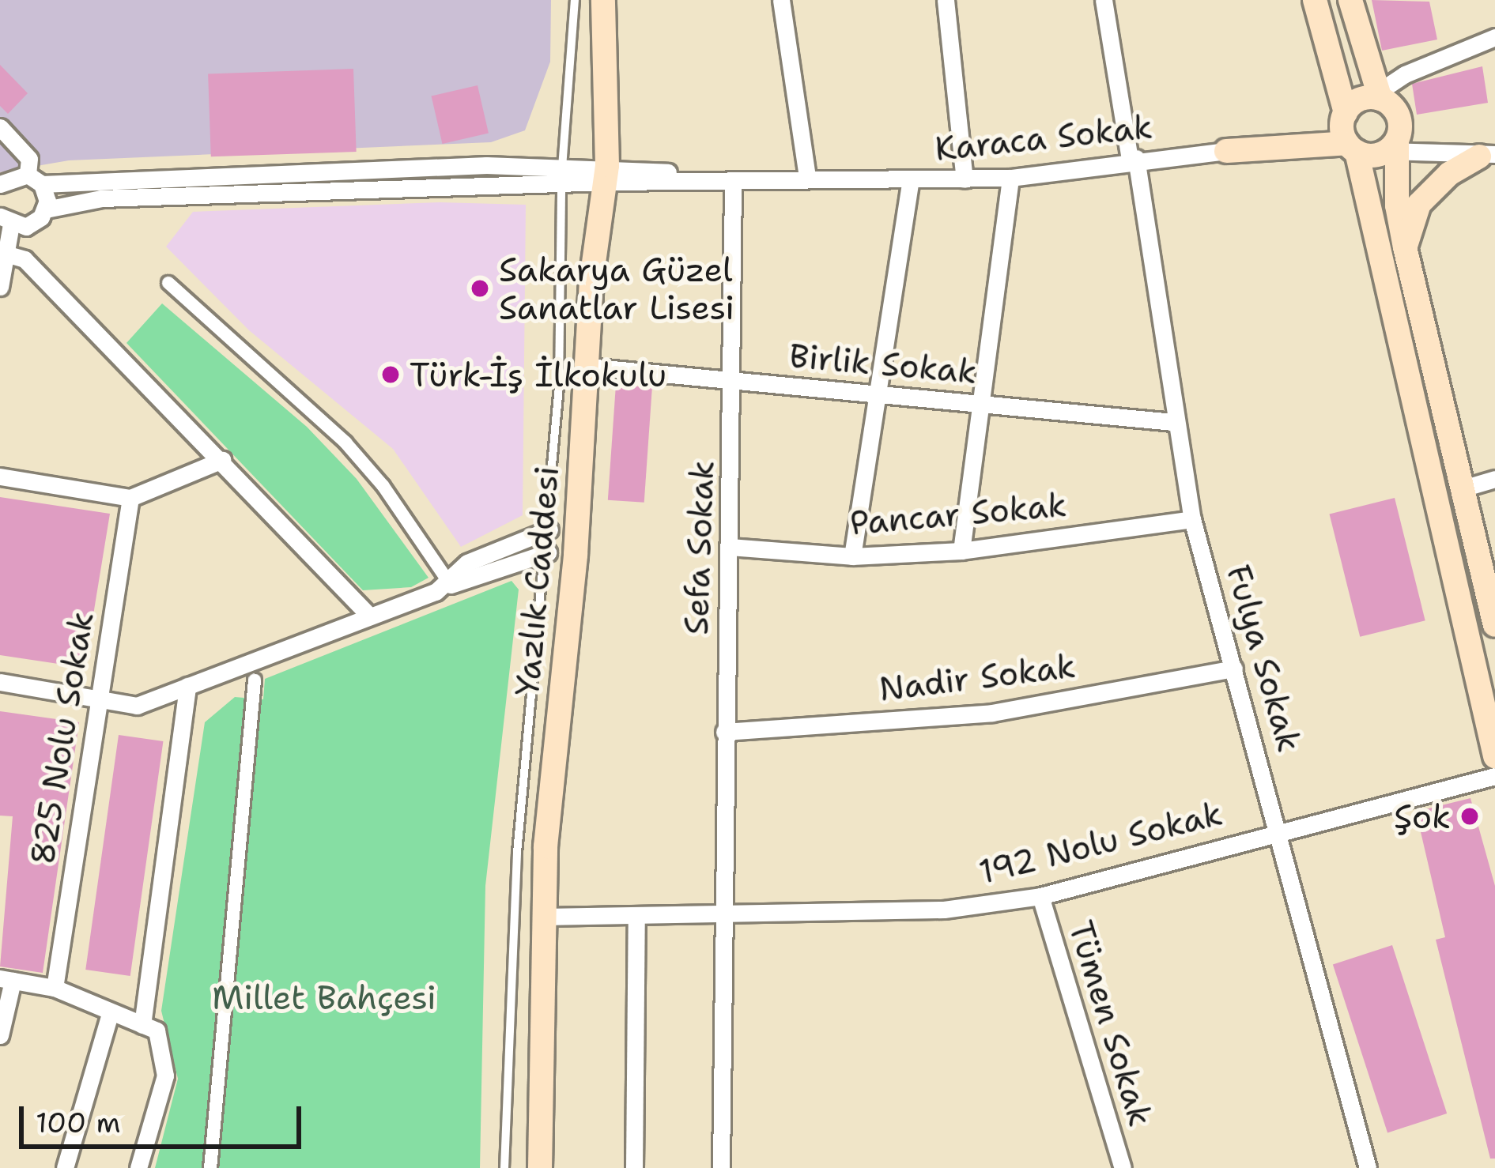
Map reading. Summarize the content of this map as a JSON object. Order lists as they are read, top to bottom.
{
  "streets": {
    "main road": ["Yazlık Caddesi"],
    "street": [
      "Karaca Sokak",
      "Birlik Sokak",
      "Pancar Sokak",
      "Sefa Sokak",
      "Fulya Sokak",
      "Nadir Sokak",
      "825 Nolu Sokak",
      "192 Nolu Sokak",
      "Tümen Sokak"
    ]
  },
  "crossings": [
    ["Karaca Sokak", "Fulya Sokak"],
    ["Birlik Sokak", "Sefa Sokak"],
    ["Birlik Sokak", "Yazlık Caddesi"],
    ["Birlik Sokak", "Fulya Sokak"],
    ["Pancar Sokak", "Sefa Sokak"],
    ["Pancar Sokak", "Fulya Sokak"],
    ["Sefa Sokak", "Nadir Sokak"],
    ["Sefa Sokak", "192 Nolu Sokak"],
    ["Yazlık Caddesi", "192 Nolu Sokak"],
    ["Fulya Sokak", "Nadir Sokak"],
    ["Fulya Sokak", "192 Nolu Sokak"],
    ["192 Nolu Sokak", "Tümen Sokak"]
  ],
  "parks": ["Millet Bahçesi"],
  "places": ["Sakarya Güzel Sanatlar Lisesi", "Türk-İş İlkokulu", "Şok"],
  "scale_bar": "100 m"
}
